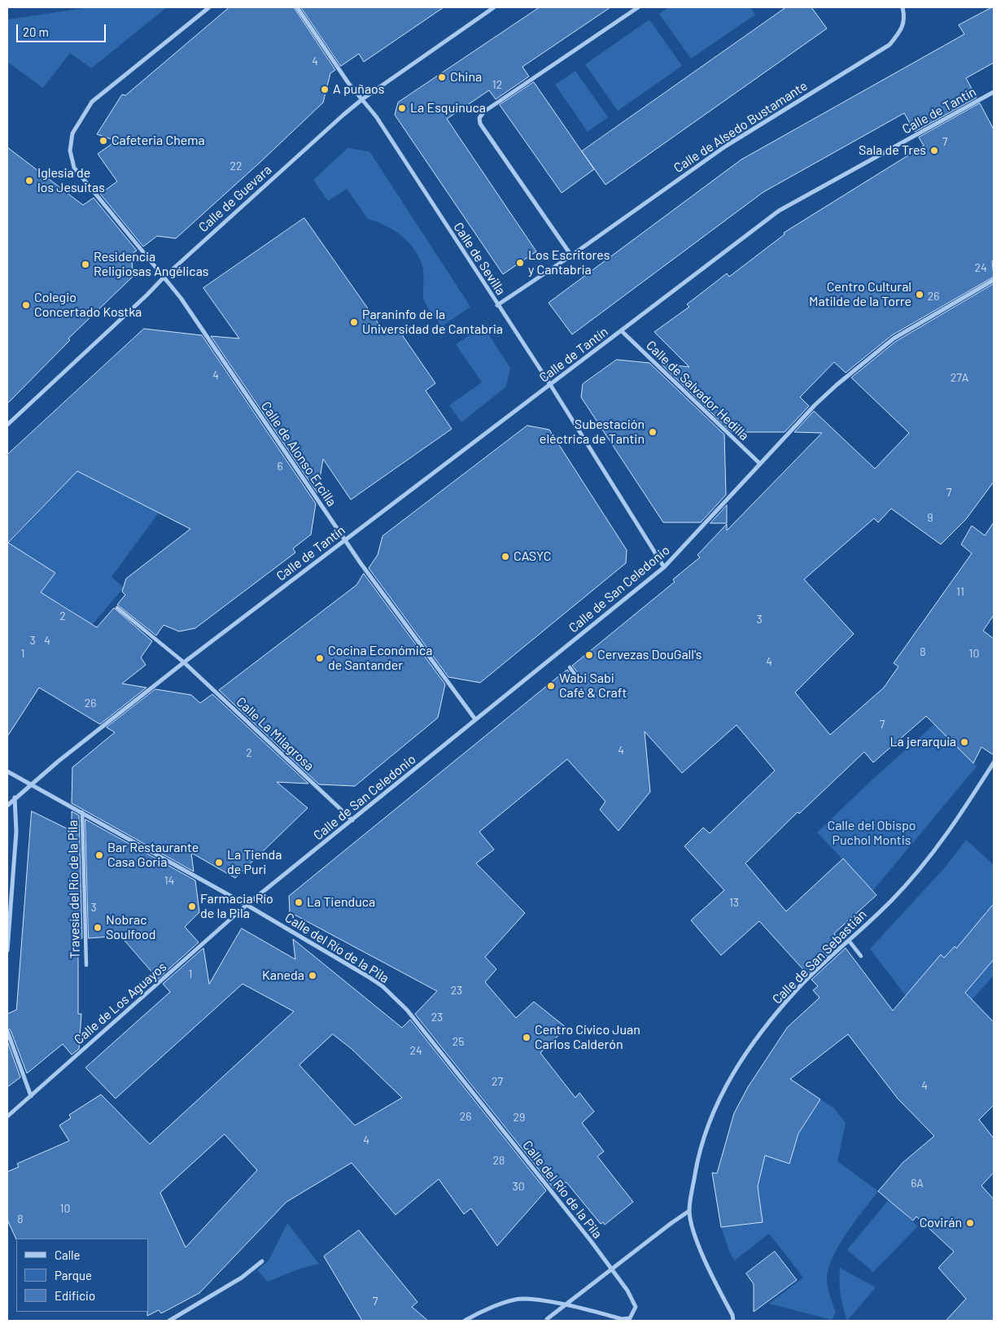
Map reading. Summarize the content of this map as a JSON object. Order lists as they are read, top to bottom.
{
  "streets": {
    "street": [
      "Calle de Tantín",
      "Calle de Alsedo Bustamante",
      "Calle de Guevara",
      "Calle de Sevilla",
      "Calle de Salvador Hedilla",
      "Calle de Alonso Ercilla",
      "Calle de San Celedonio",
      "Calle La Milagrosa",
      "Travesía del Río de la Pila",
      "Calle del Río de la Pila",
      "Calle de San Sebastián",
      "Calle de Los Aguayos"
    ]
  },
  "crossings": [
    ["Calle de Tantín", "Calle de Sevilla"],
    ["Calle de Tantín", "Calle de Salvador Hedilla"],
    ["Calle de Tantín", "Calle de Alonso Ercilla"],
    ["Calle de Tantín", "Calle La Milagrosa"],
    ["Calle de Tantín", "Calle del Río de la Pila"],
    ["Calle de Alsedo Bustamante", "Calle de Sevilla"],
    ["Calle de Guevara", "Calle de Sevilla"],
    ["Calle de Guevara", "Calle de Alonso Ercilla"],
    ["Calle de Sevilla", "Calle de San Celedonio"],
    ["Calle de Salvador Hedilla", "Calle de San Celedonio"],
    ["Calle de Alonso Ercilla", "Calle de San Celedonio"],
    ["Calle de San Celedonio", "Calle La Milagrosa"],
    ["Calle de San Celedonio", "Calle del Río de la Pila"],
    ["Calle de San Celedonio", "Calle de Los Aguayos"],
    ["Travesía del Río de la Pila", "Calle del Río de la Pila"],
    ["Calle del Río de la Pila", "Calle de Los Aguayos"]
  ],
  "parks": ["Calle del Obispo Puchol Montis"],
  "places": [
    "China",
    "A puñaos",
    "La Esquinuca",
    "Cafeteria Chema",
    "Sala de Tres",
    "Iglesia de los Jesuitas",
    "Los Escritores y Cantabria",
    "Residencia Religiosas Angélicas",
    "Centro Cultural Matilde de la Torre",
    "Colegio Concertado Kostka",
    "Paraninfo de la Universidad de Cantabria",
    "Subestación eléctrica de Tantin",
    "CASYC",
    "Cervezas DouGall's",
    "Cocina Económica de Santander",
    "Wabi Sabi Café & Craft",
    "La jerarquía",
    "Bar Restaurante Casa Goria",
    "La Tienda de Puri",
    "La Tienduca",
    "Farmacia Río de la Pila",
    "Nobrac Soulfood",
    "Kaneda",
    "Centro Cívico Juan Carlos Calderón",
    "Covirán"
  ],
  "house_numbers": [
    "4",
    "12",
    "7",
    "22",
    "24",
    "26",
    "4",
    "27A",
    "6",
    "7",
    "9",
    "11",
    "2",
    "3",
    "3",
    "4",
    "8",
    "1",
    "10",
    "4",
    "26",
    "7",
    "4",
    "2",
    "14",
    "13",
    "3",
    "1",
    "23",
    "23",
    "25",
    "24",
    "27",
    "4",
    "26",
    "29",
    "4",
    "28",
    "6A",
    "30",
    "10",
    "8",
    "7"
  ],
  "legend": ["Calle", "Parque", "Edificio"],
  "scale_bar": "20 m"
}
